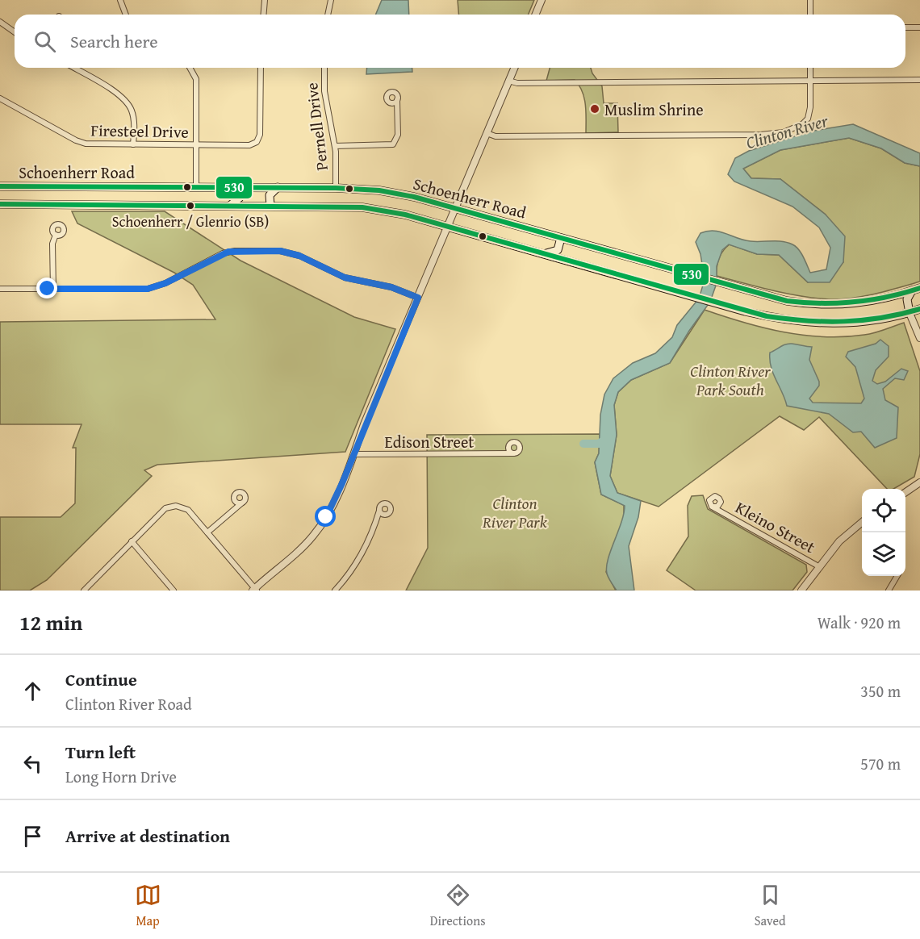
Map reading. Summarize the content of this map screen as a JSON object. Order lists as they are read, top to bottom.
{
  "streets": {
    "main road": ["Schoenherr Road"],
    "street": [
      "Pernell Drive",
      "Firesteel Drive",
      "Edison Street",
      "Kleino Street"
    ]
  },
  "crossings": [
    ["Pernell Drive", "Schoenherr Road"]
  ],
  "water": ["Clinton River"],
  "parks": ["Clinton River Park South", "Clinton River Park"],
  "places": ["Muslim Shrine", "Schoenherr / Glenrio (SB)"],
  "lines": ["transit line 530"],
  "page": {
    "search": "Search here",
    "heading": ["12 min", "Walk · 920 m"],
    "list": [
      ["Continue", "Clinton River Road", "350 m"],
      ["Turn left", "Long Horn Drive", "570 m"],
      "Arrive at destination"
    ],
    "nav": ["Map", "Directions", "Saved"]
  }
}
